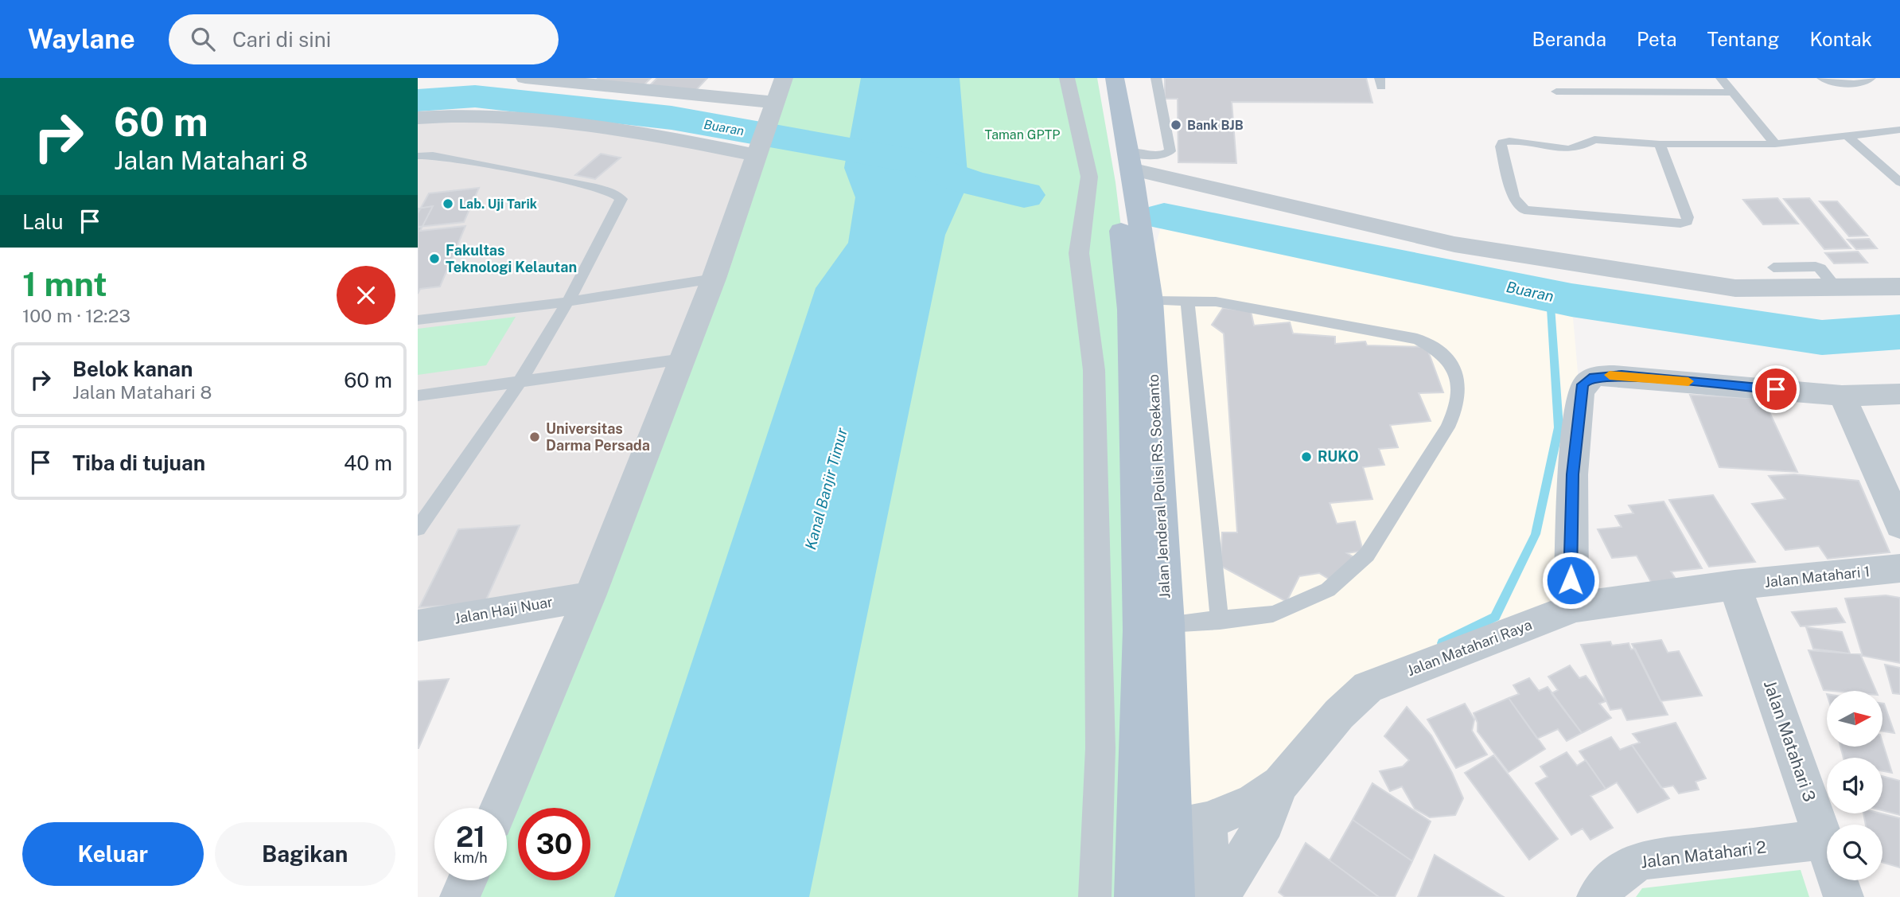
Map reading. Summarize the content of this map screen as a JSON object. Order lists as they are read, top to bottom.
{
  "streets": {
    "main road": ["Jalan Jenderal Polisi RS. Soekanto"],
    "street": [
      "Jalan Matahari 1",
      "Jalan Haji Nuar",
      "Jalan Matahari Raya",
      "Jalan Matahari 3",
      "Jalan Matahari 2"
    ]
  },
  "crossings": [
    ["Jalan Jenderal Polisi RS. Soekanto", "Jalan Matahari Raya"],
    ["Jalan Matahari 1", "Jalan Matahari Raya"],
    ["Jalan Matahari 1", "Jalan Matahari 3"],
    ["Jalan Matahari Raya", "Jalan Matahari 3"],
    ["Jalan Matahari 3", "Jalan Matahari 2"]
  ],
  "water": ["Buaran", "Kanal Banjir Timur"],
  "parks": ["Taman GPTP"],
  "places": [
    "Bank BJB",
    "Lab. Uji Tarik",
    "Fakultas Teknologi Kelautan",
    "Universitas Darma Persada",
    "RUKO"
  ],
  "north": "right",
  "page": {
    "header": "Waylane",
    "search": "Cari di sini",
    "nav": [
      "Beranda",
      "Peta",
      "Tentang",
      "Kontak"
    ],
    "turn": ["60 m", "Jalan Matahari 8"],
    "then": "Lalu",
    "heading": ["1 mnt", "100 m · 12:23"],
    "list": [
      {
        "name": "Belok kanan",
        "note": "Jalan Matahari 8",
        "value": "60 m"
      },
      {
        "name": "Tiba di tujuan",
        "value": "40 m"
      }
    ],
    "speed": "21 km/h",
    "limit": "30",
    "buttons": ["Keluar", "Bagikan"]
  }
}
